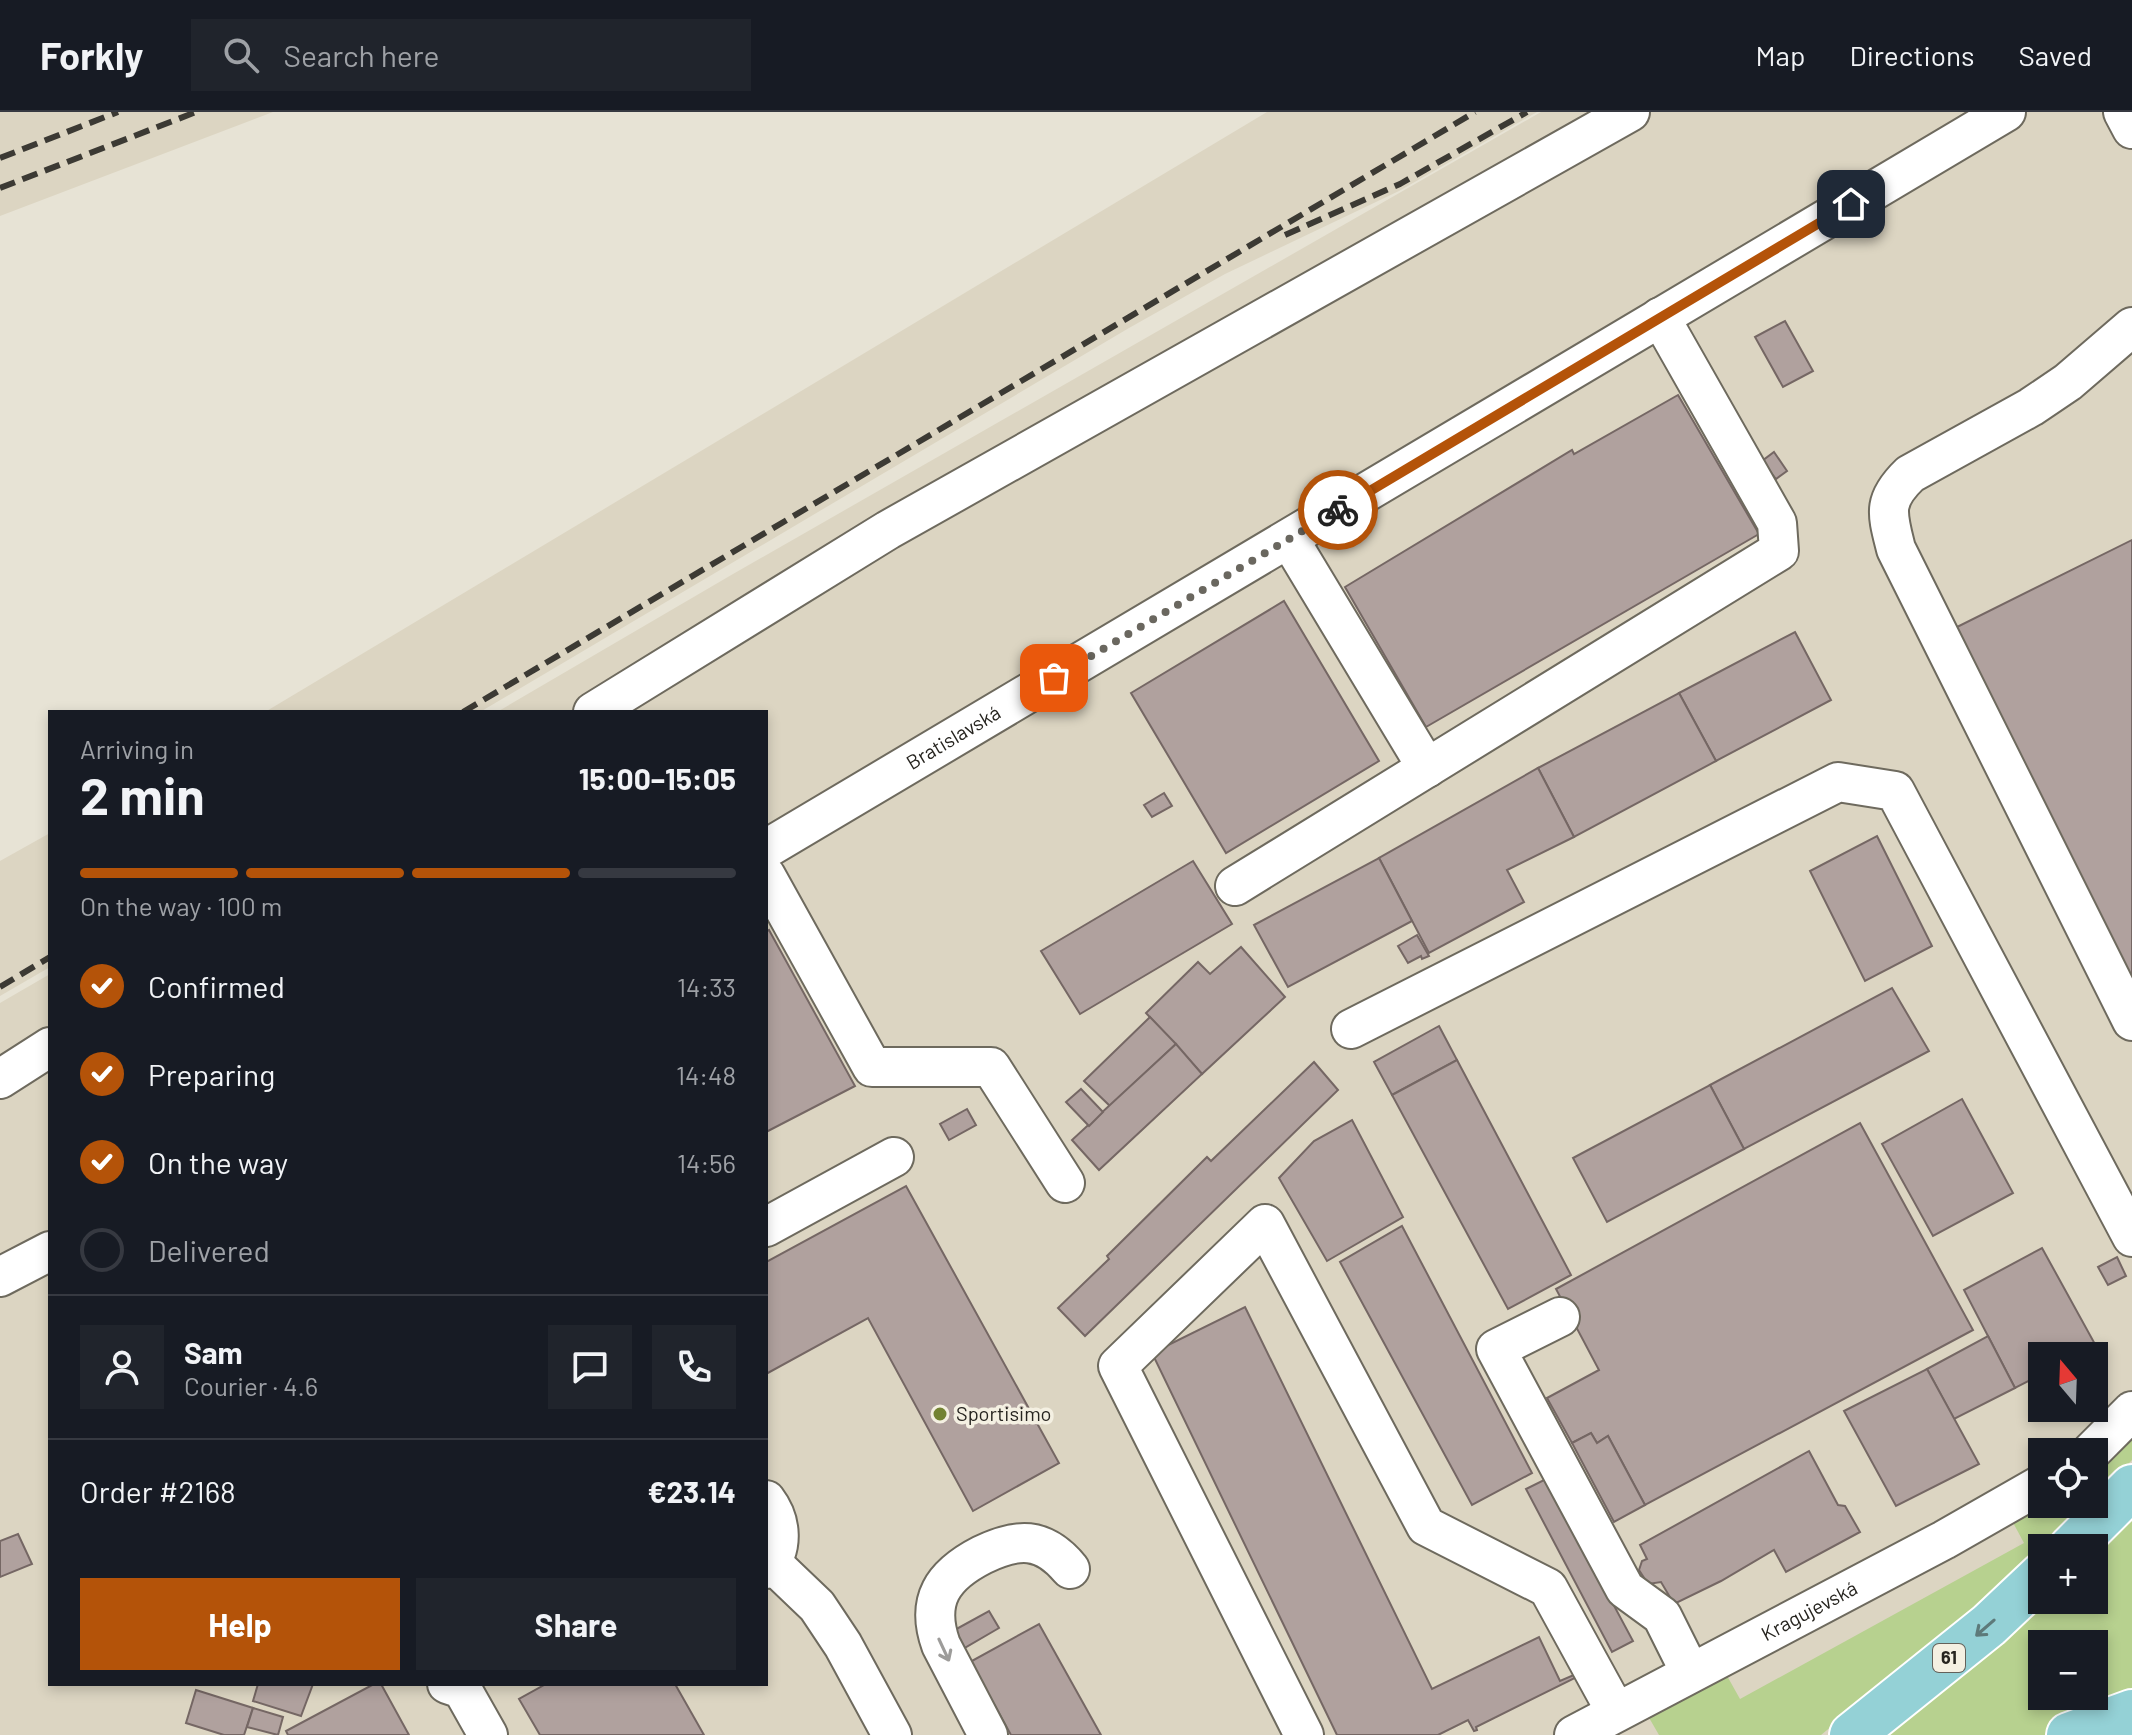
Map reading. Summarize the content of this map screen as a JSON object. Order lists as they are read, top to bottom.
{
  "streets": {
    "main road": ["61"],
    "street": ["Bratislavská", "Kragujevská"]
  },
  "places": ["Sportisimo"],
  "north": "top",
  "page": {
    "header": "Forkly",
    "search": "Search here",
    "nav": ["Map", "Directions", "Saved"],
    "heading": ["2 min", "Arriving in", "15:00–15:05"],
    "panel": [
      "Sam",
      "Courier · 4.6",
      "Order #2168",
      "€23.14"
    ],
    "bar": "On the way · 100 m",
    "list": [
      ["Confirmed", "14:33"],
      ["Preparing", "14:48"],
      ["On the way", "14:56"],
      "Delivered"
    ],
    "map_buttons": ["+", "−"],
    "buttons": ["Help", "Share"]
  }
}
